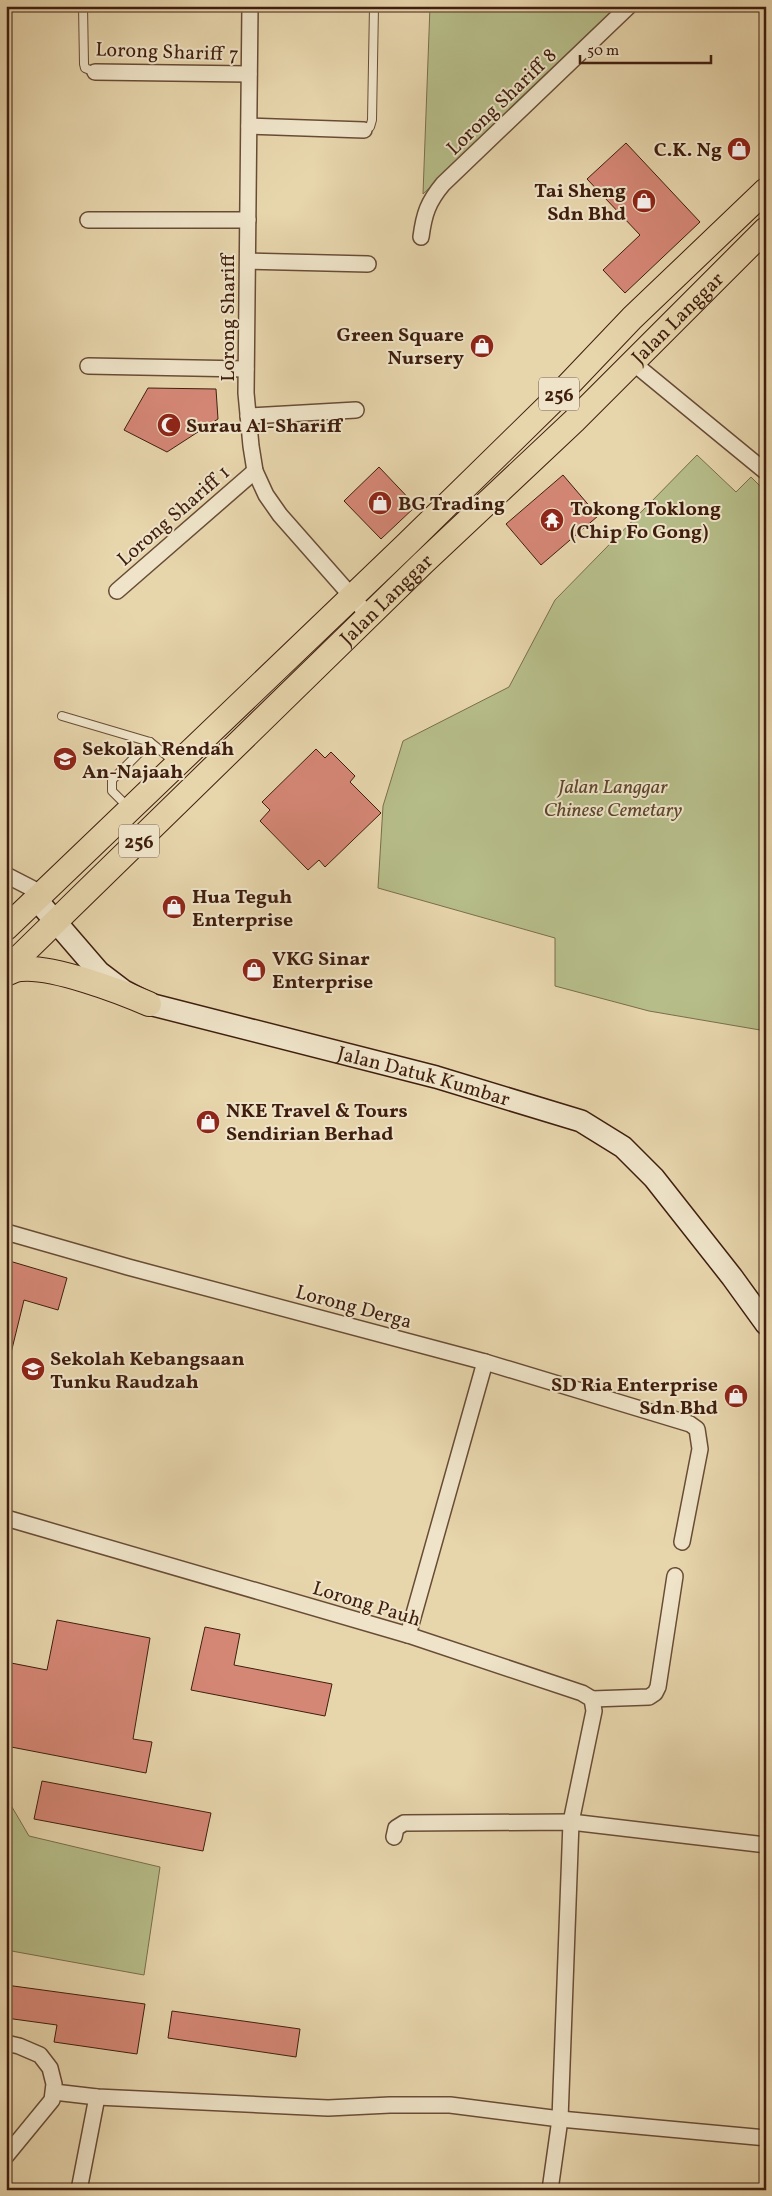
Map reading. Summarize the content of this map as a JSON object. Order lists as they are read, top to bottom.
{
  "streets": {
    "main road": ["Jalan Langgar", "256", "Jalan Datuk Kumbar"],
    "street": [
      "Lorong Shariff 7",
      "Lorong Shariff 8",
      "Lorong Shariff",
      "Lorong Shariff 1",
      "Lorong Derga",
      "Lorong Pauh"
    ]
  },
  "crossings": [
    ["Lorong Shariff 7", "Lorong Shariff"],
    ["Lorong Shariff", "Jalan Langgar"],
    ["Lorong Shariff", "Lorong Shariff 1"],
    ["Jalan Langgar", "Jalan Datuk Kumbar"]
  ],
  "parks": ["Jalan Langgar Chinese Cemetary"],
  "places": {
    "shop": [
      "C.K. Ng",
      "Tai Sheng Sdn Bhd",
      "Green Square Nursery",
      "BG Trading",
      "Hua Teguh Enterprise",
      "VKG Sinar Enterprise",
      "NKE Travel & Tours Sendirian Berhad",
      "SD Ria Enterprise Sdn Bhd"
    ],
    "mosque": ["Surau Al-Shariff"],
    "temple": ["Tokong Toklong (Chip Fo Gong)"],
    "school or university": ["Sekolah Rendah An-Najaah", "Sekolah Kebangsaan Tunku Raudzah"]
  },
  "scale_bar": "50 m"
}
